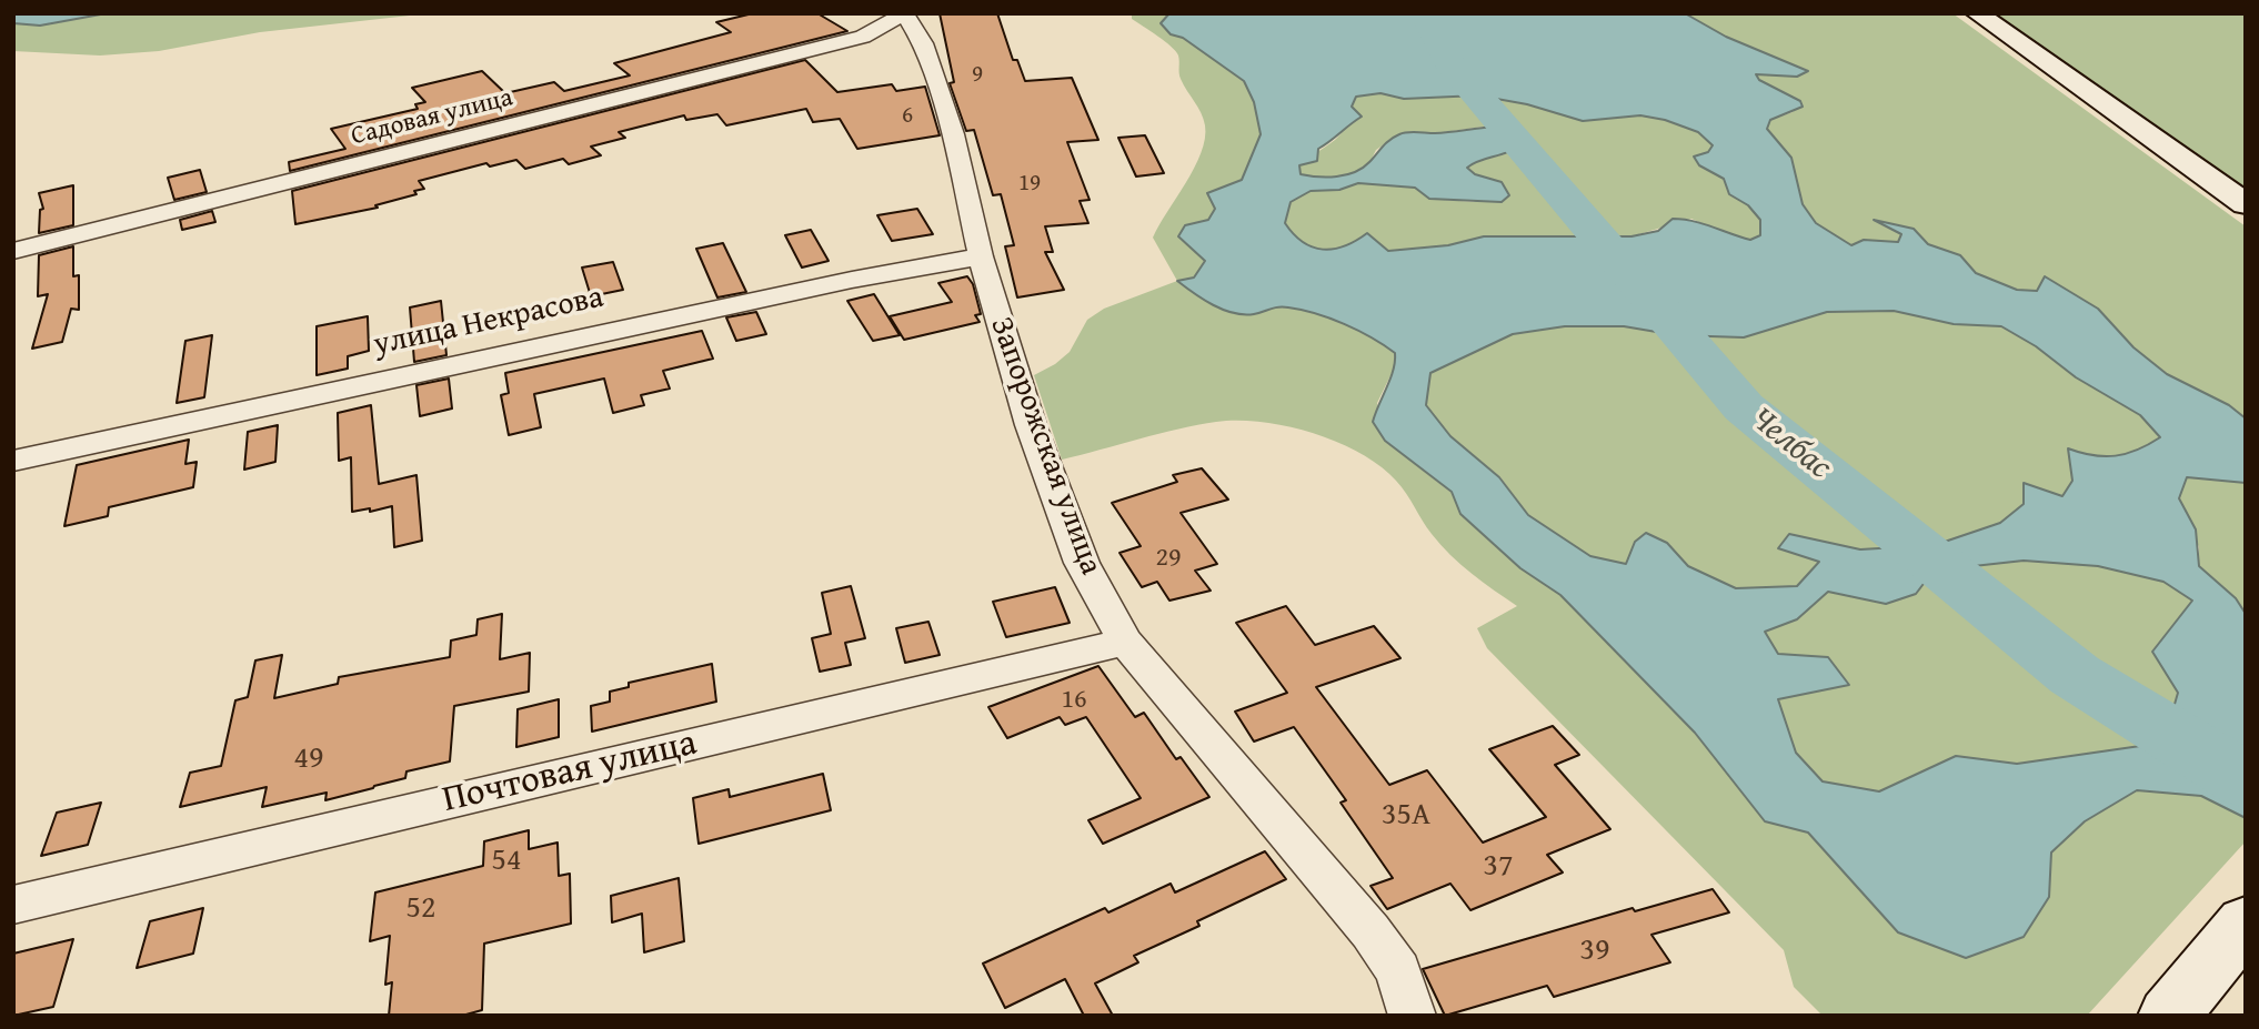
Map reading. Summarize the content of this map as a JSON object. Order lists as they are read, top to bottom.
{
  "streets": {
    "street": [
      "Садовая улица",
      "улица Некрасова",
      "Запорожская улица",
      "Почтовая улица"
    ]
  },
  "crossings": [
    ["Садовая улица", "Запорожская улица"],
    ["улица Некрасова", "Запорожская улица"],
    ["Запорожская улица", "Почтовая улица"]
  ],
  "water": ["Челбас"],
  "house_numbers": [
    "9",
    "6",
    "19",
    "29",
    "16",
    "49",
    "35А",
    "54",
    "37",
    "52",
    "39"
  ]
}
